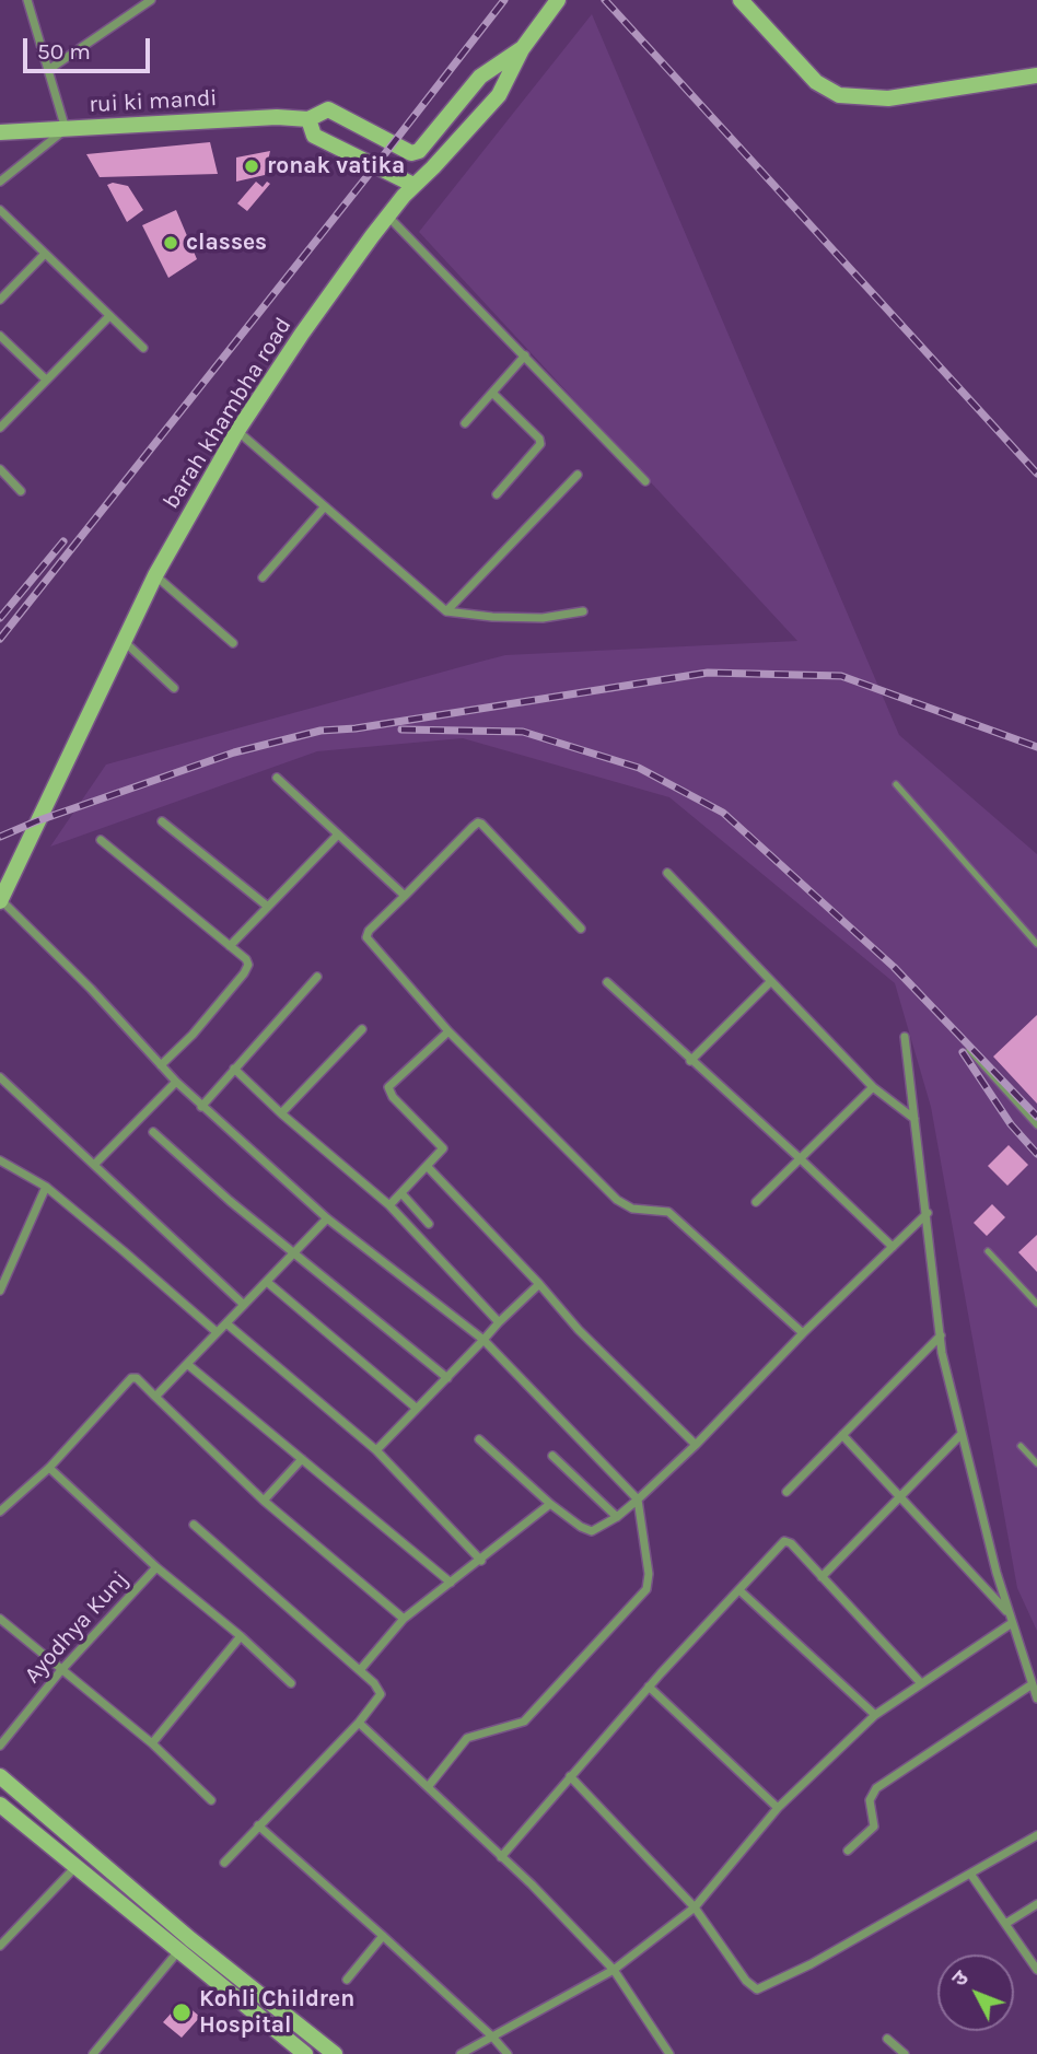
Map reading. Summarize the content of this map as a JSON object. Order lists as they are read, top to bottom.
{
  "streets": {
    "street": ["rui ki mandi", "barah khambha road", "Ayodhya Kunj"]
  },
  "places": ["ronak vatika", "classes", "Kohli Children Hospital"],
  "scale_bar": "50 m",
  "north": "top left"
}
